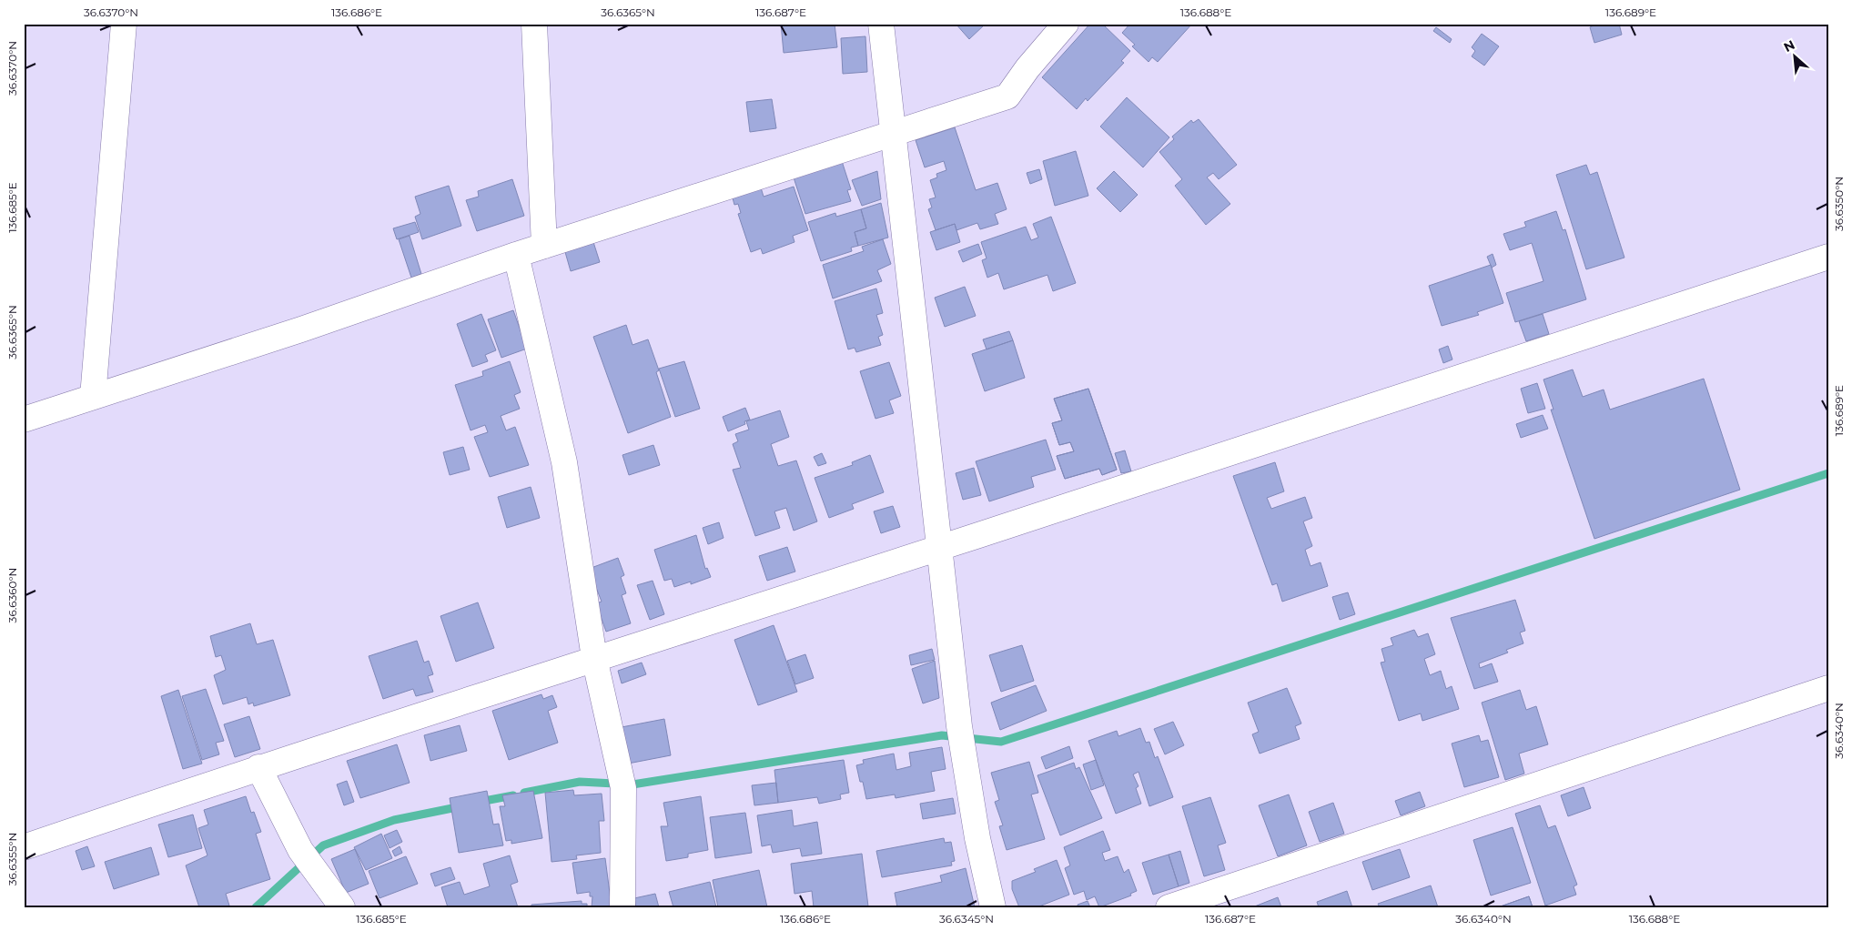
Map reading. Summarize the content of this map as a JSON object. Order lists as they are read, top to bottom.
{
  "north": "top left",
  "coordinates": [
    "36.6370°N",
    "136.686°E",
    "36.6365°N",
    "136.687°E",
    "136.688°E",
    "136.689°E",
    "36.6350°N",
    "136.685°E",
    "36.6360°N",
    "36.6340°N",
    "36.6355°N",
    "36.6345°N"
  ]
}
